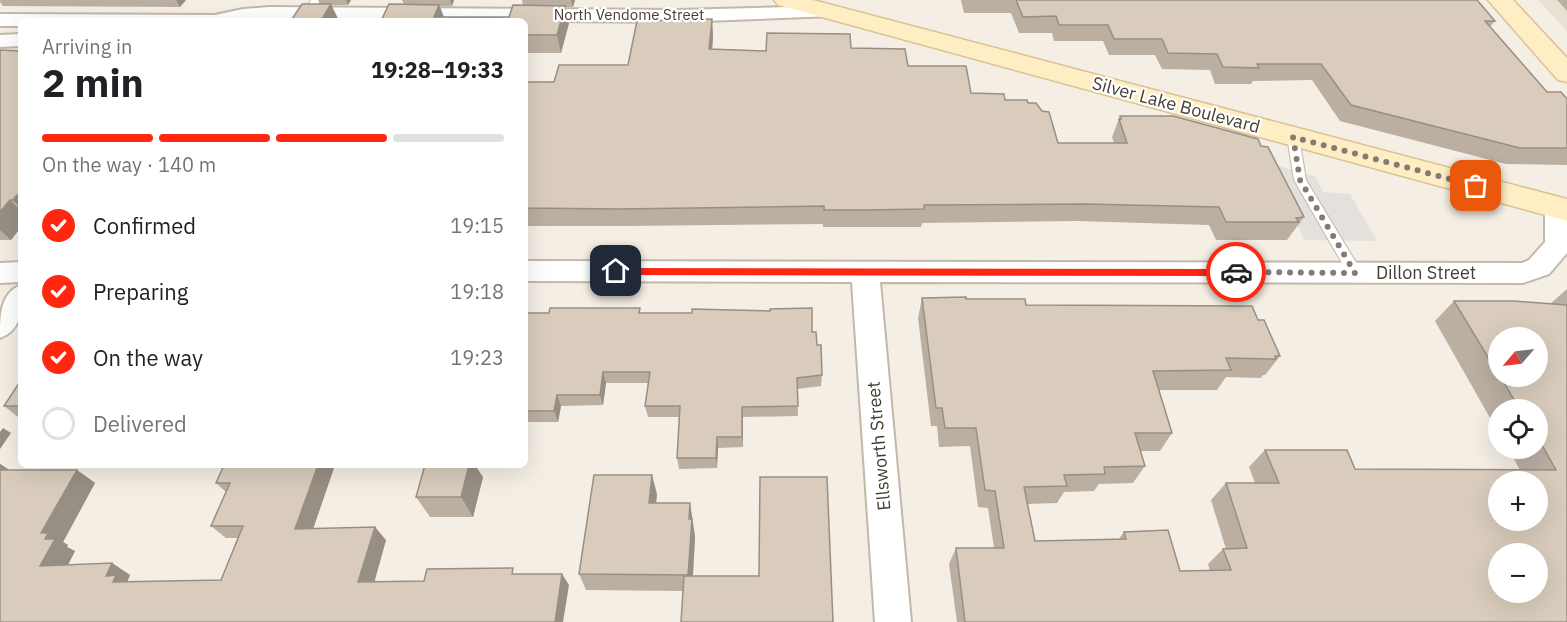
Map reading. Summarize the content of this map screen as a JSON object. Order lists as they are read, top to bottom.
{
  "streets": {
    "main road": ["Silver Lake Boulevard"],
    "street": ["North Vendome Street", "Dillon Street", "Ellsworth Street"]
  },
  "crossings": [
    ["North Vendome Street", "Silver Lake Boulevard"],
    ["Silver Lake Boulevard", "Dillon Street"],
    ["Dillon Street", "Ellsworth Street"]
  ],
  "north": "bottom left",
  "page": {
    "heading": ["2 min", "Arriving in", "19:28–19:33"],
    "bar": "On the way · 140 m",
    "list": [
      ["Confirmed", "19:15"],
      ["Preparing", "19:18"],
      ["On the way", "19:23"],
      "Delivered"
    ],
    "map_buttons": ["+", "−"]
  }
}
